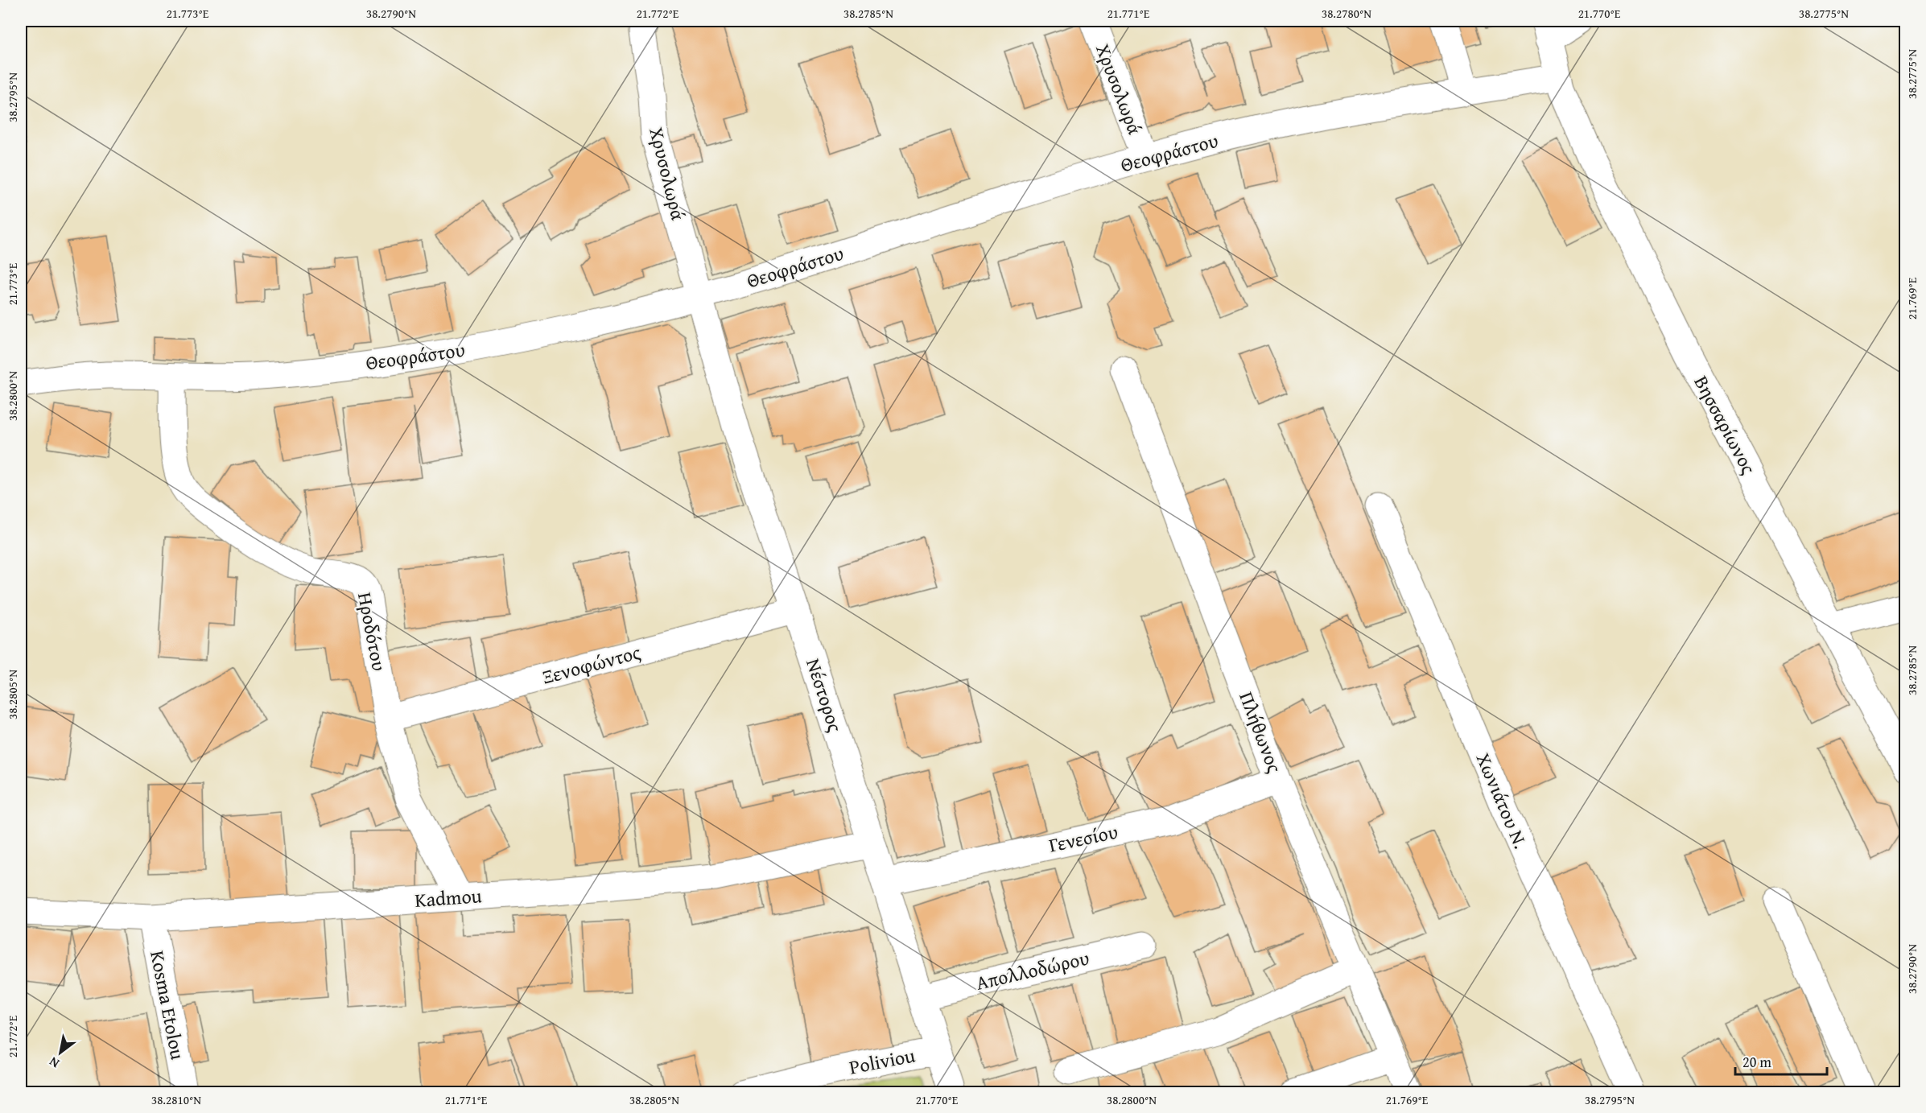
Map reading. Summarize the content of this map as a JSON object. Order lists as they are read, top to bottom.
{
  "streets": {
    "street": [
      "Χρυσολωρά",
      "Θεοφράστου",
      "Βησσαρίωνος",
      "Ηροδότου",
      "Ξενοφώντος",
      "Νέστορος",
      "Πλήθωνος",
      "Χωνιάτου Ν.",
      "Γενεσίου",
      "Kadmou",
      "Απολλοδώρου",
      "Kosma Etolou",
      "Poliviou"
    ]
  },
  "crossings": [
    ["Χρυσολωρά", "Θεοφράστου"],
    ["Χρυσολωρά", "Νέστορος"],
    ["Θεοφράστου", "Βησσαρίωνος"],
    ["Θεοφράστου", "Ηροδότου"],
    ["Θεοφράστου", "Νέστορος"],
    ["Ηροδότου", "Ξενοφώντος"],
    ["Ηροδότου", "Kadmou"],
    ["Ξενοφώντος", "Νέστορος"],
    ["Νέστορος", "Γενεσίου"],
    ["Νέστορος", "Kadmou"],
    ["Νέστορος", "Απολλοδώρου"],
    ["Νέστορος", "Poliviou"],
    ["Πλήθωνος", "Γενεσίου"],
    ["Kadmou", "Kosma Etolou"]
  ],
  "scale_bar": "20 m",
  "north": "bottom left",
  "coordinates": [
    "21.773°E",
    "38.2790°N",
    "21.772°E",
    "38.2785°N",
    "21.771°E",
    "38.2780°N",
    "21.770°E",
    "38.2775°N",
    "38.2795°N",
    "21.769°E",
    "38.2800°N",
    "38.2805°N",
    "38.2810°N"
  ]
}
